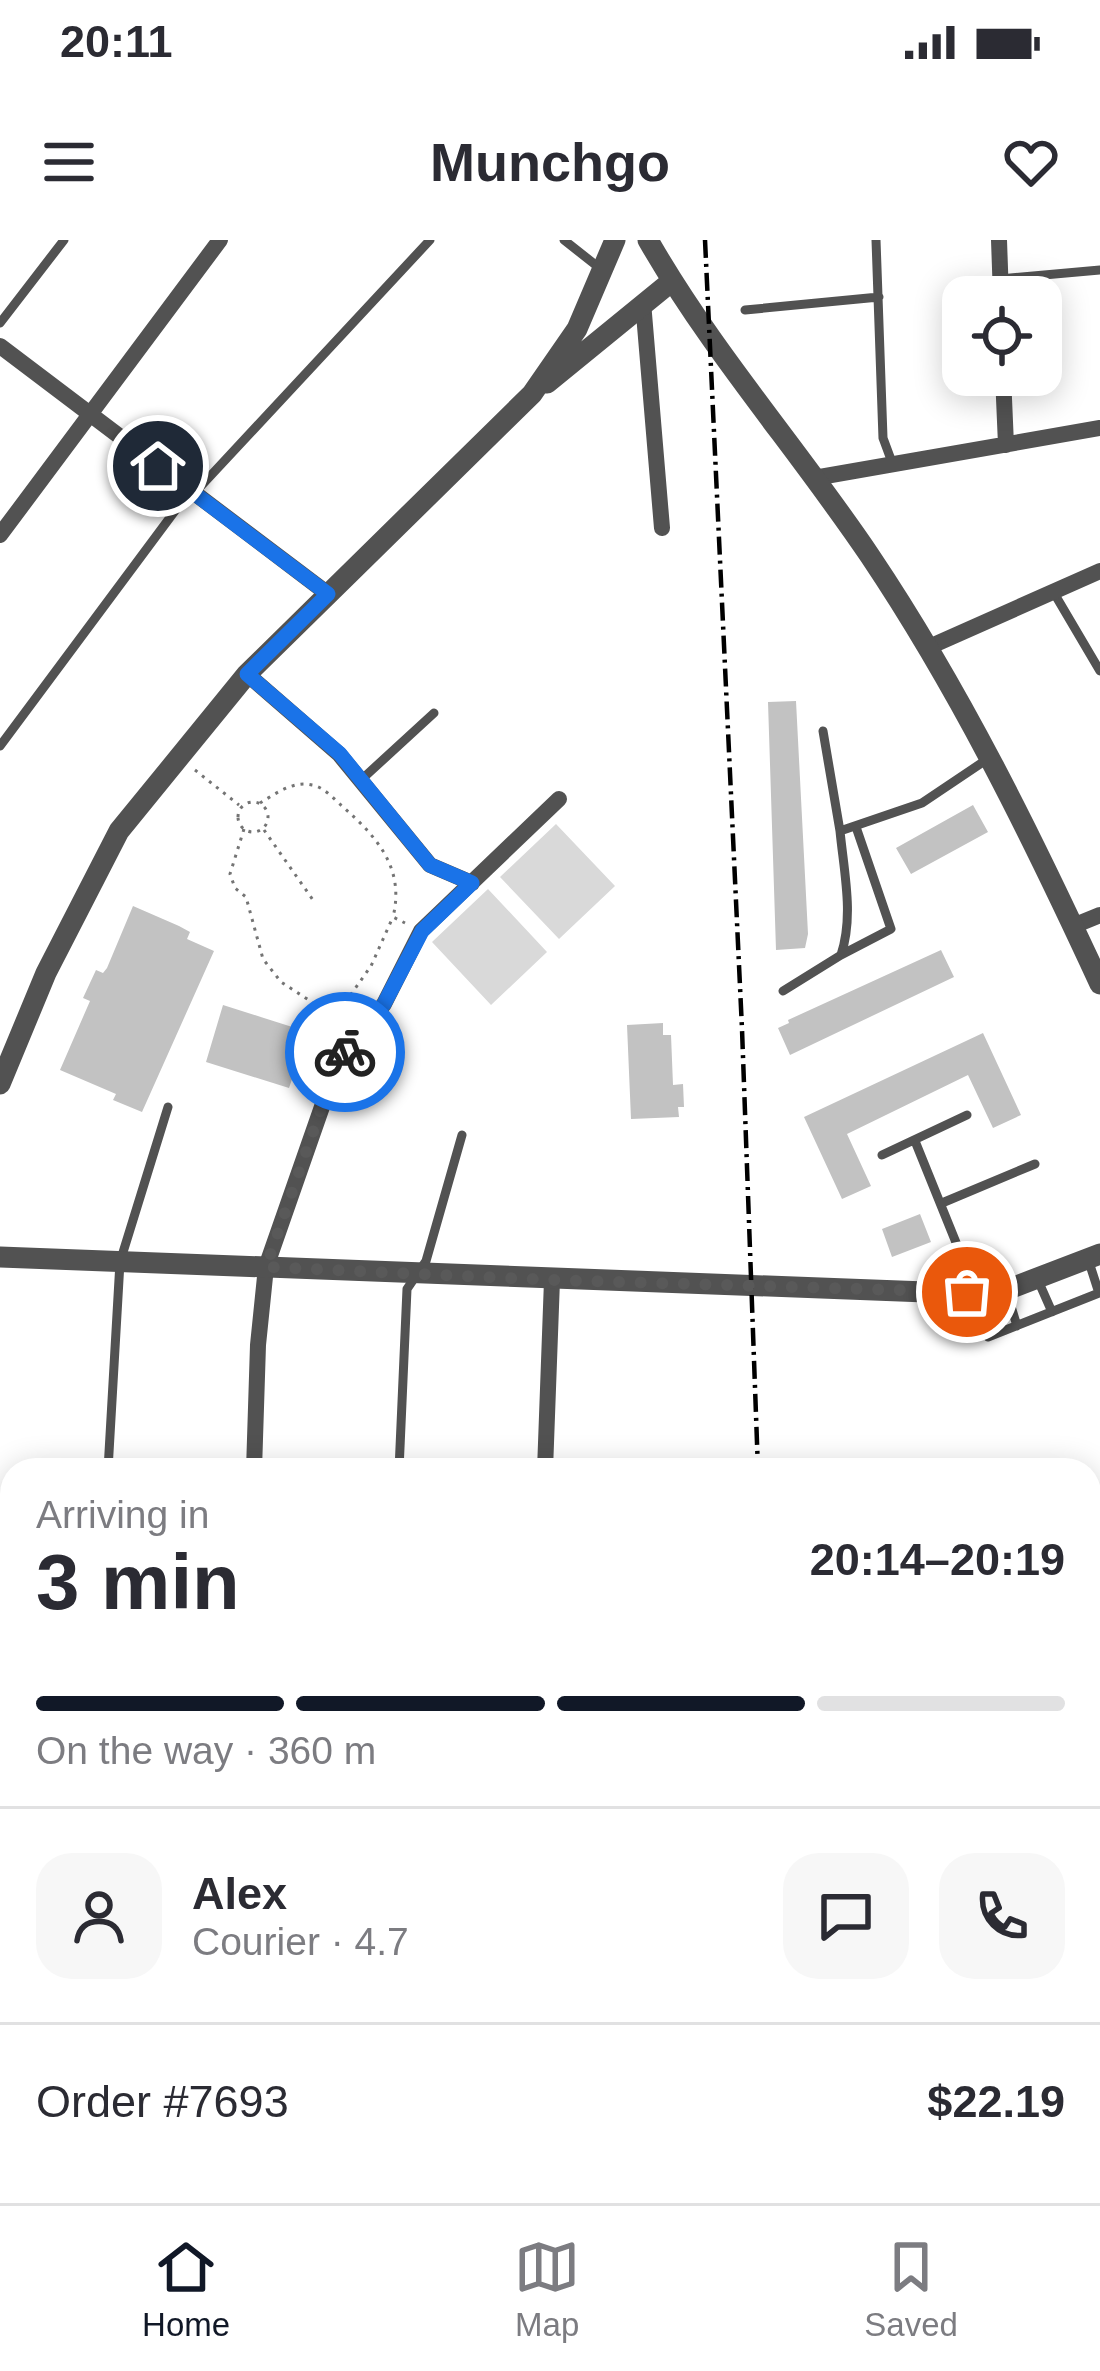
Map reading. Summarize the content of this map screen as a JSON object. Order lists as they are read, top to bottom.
{
  "page": {
    "status": "20:11",
    "header": "Munchgo",
    "heading": ["3 min", "Arriving in", "20:14–20:19"],
    "panel": [
      "Alex",
      "Courier · 4.7",
      "Order #7693",
      "$22.19"
    ],
    "bar": "On the way · 360 m",
    "tabs": ["Home", "Map", "Saved"]
  }
}
